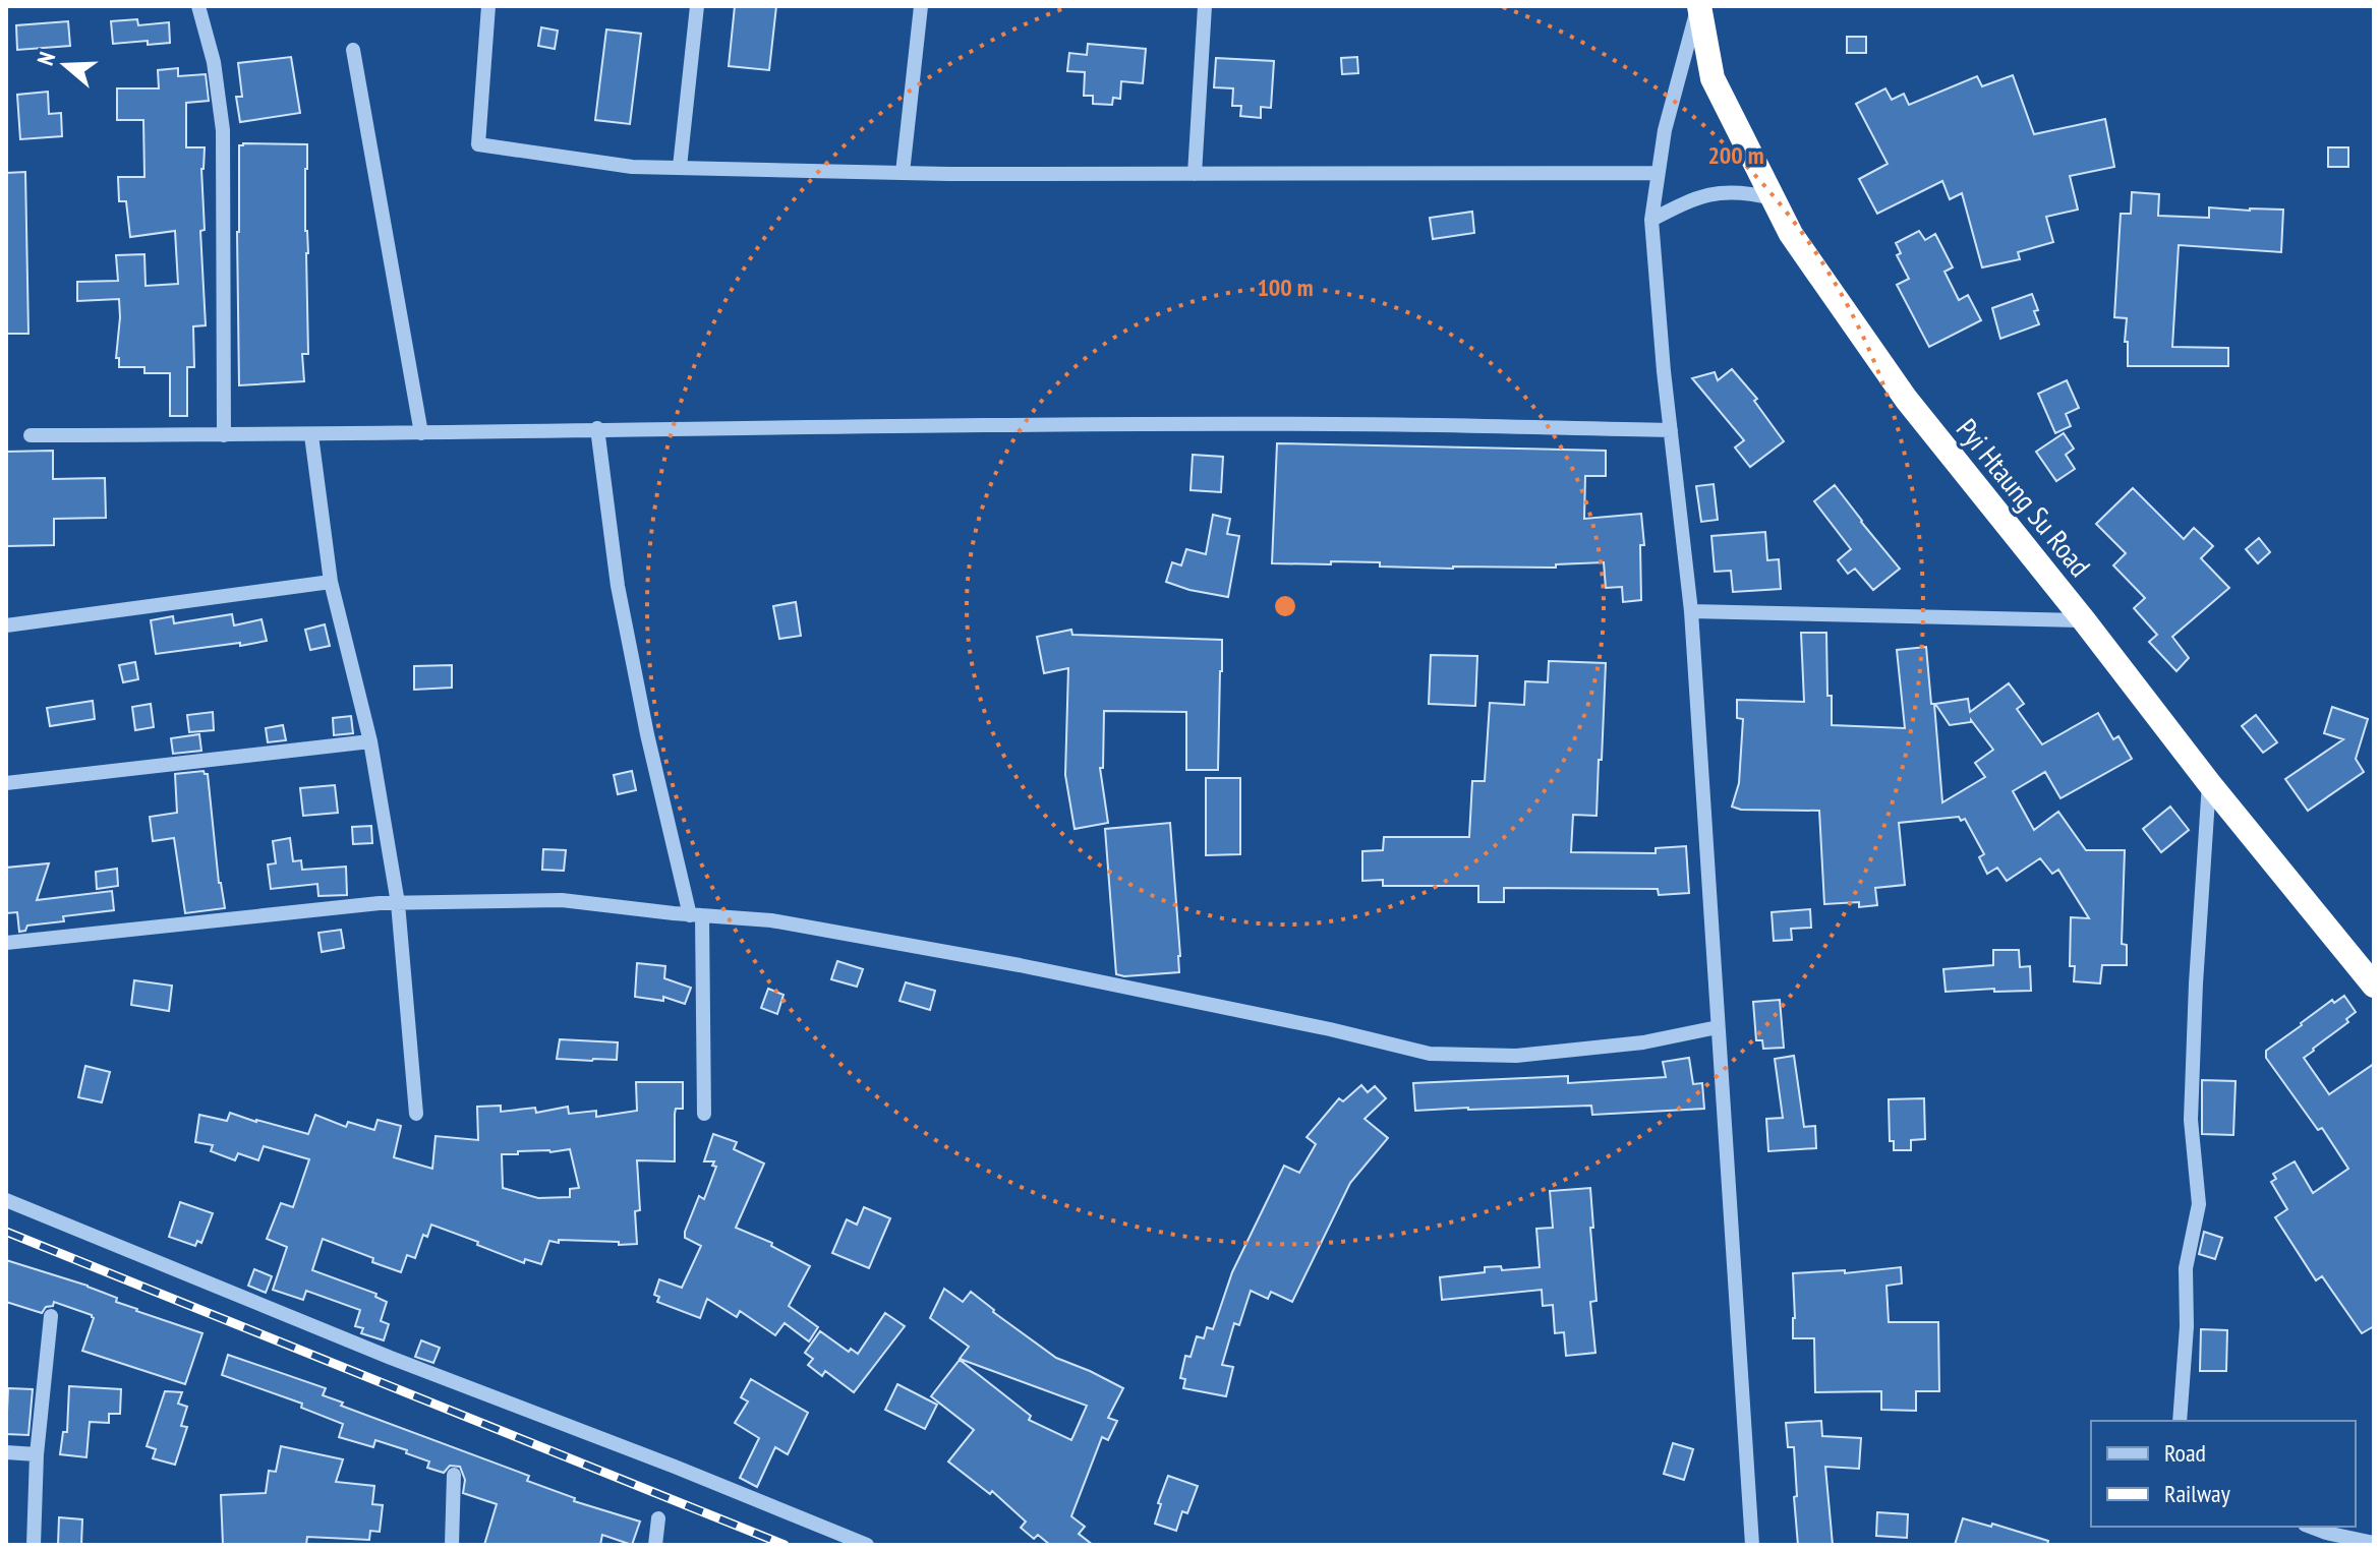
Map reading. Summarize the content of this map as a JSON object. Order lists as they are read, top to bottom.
{
  "streets": {
    "highway": ["Pyi Htaung Su Road"]
  },
  "legend": ["Road", "Railway"],
  "north": "left",
  "rings": ["200 m", "100 m"]
}
